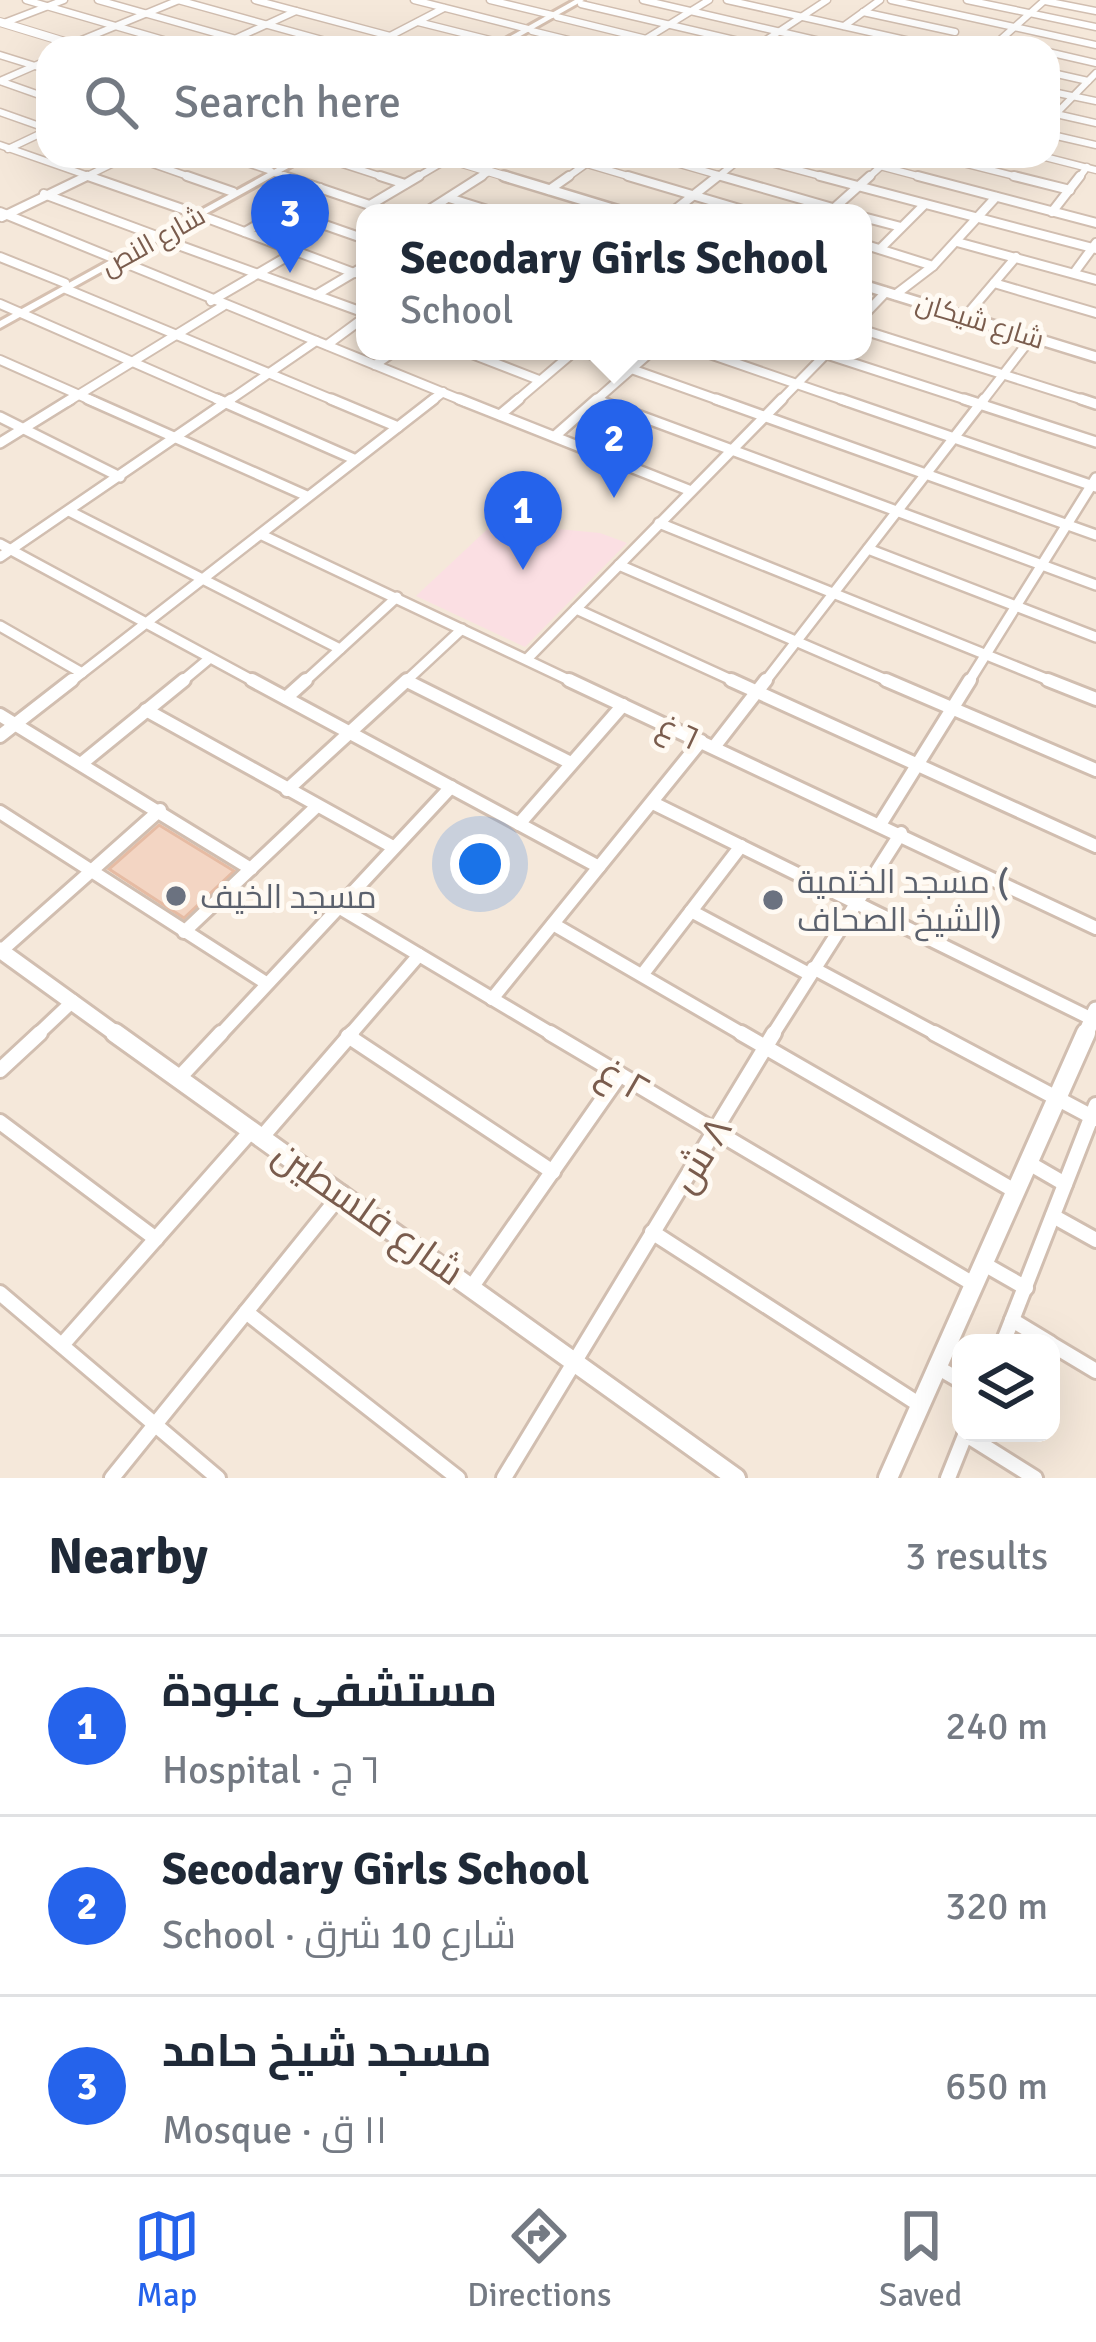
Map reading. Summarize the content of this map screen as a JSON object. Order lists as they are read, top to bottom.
{
  "streets": {
    "main road": ["شارع النص"],
    "street": [
      "شارع شيكان",
      "٦ غ",
      "٢ غ",
      "٨ ش",
      "شارع فلسطين"
    ]
  },
  "crossings": [
    ["٦ غ", "٨ ش"],
    ["٢ غ", "٨ ش"],
    ["٨ ش", "شارع فلسطين"]
  ],
  "places": ["مسجد الخيف", "مسجد الختمية ( الشيخ الصحاف)"],
  "page": {
    "search": "Search here",
    "pins": ["3", "2", "1"],
    "popup": ["Secodary Girls School", "School"],
    "heading": ["Nearby", "3 results"],
    "list": [
      {
        "mark": "1",
        "name": "مستشفى عبودة",
        "note": "Hospital · ٦ ج",
        "value": "240 m"
      },
      {
        "mark": "2",
        "name": "Secodary Girls School",
        "note": "School · شارع 10 شرق",
        "value": "320 m"
      },
      {
        "mark": "3",
        "name": "مسجد شيخ حامد",
        "note": "Mosque · ١١ ق",
        "value": "650 m"
      }
    ],
    "nav": ["Map", "Directions", "Saved"]
  }
}
